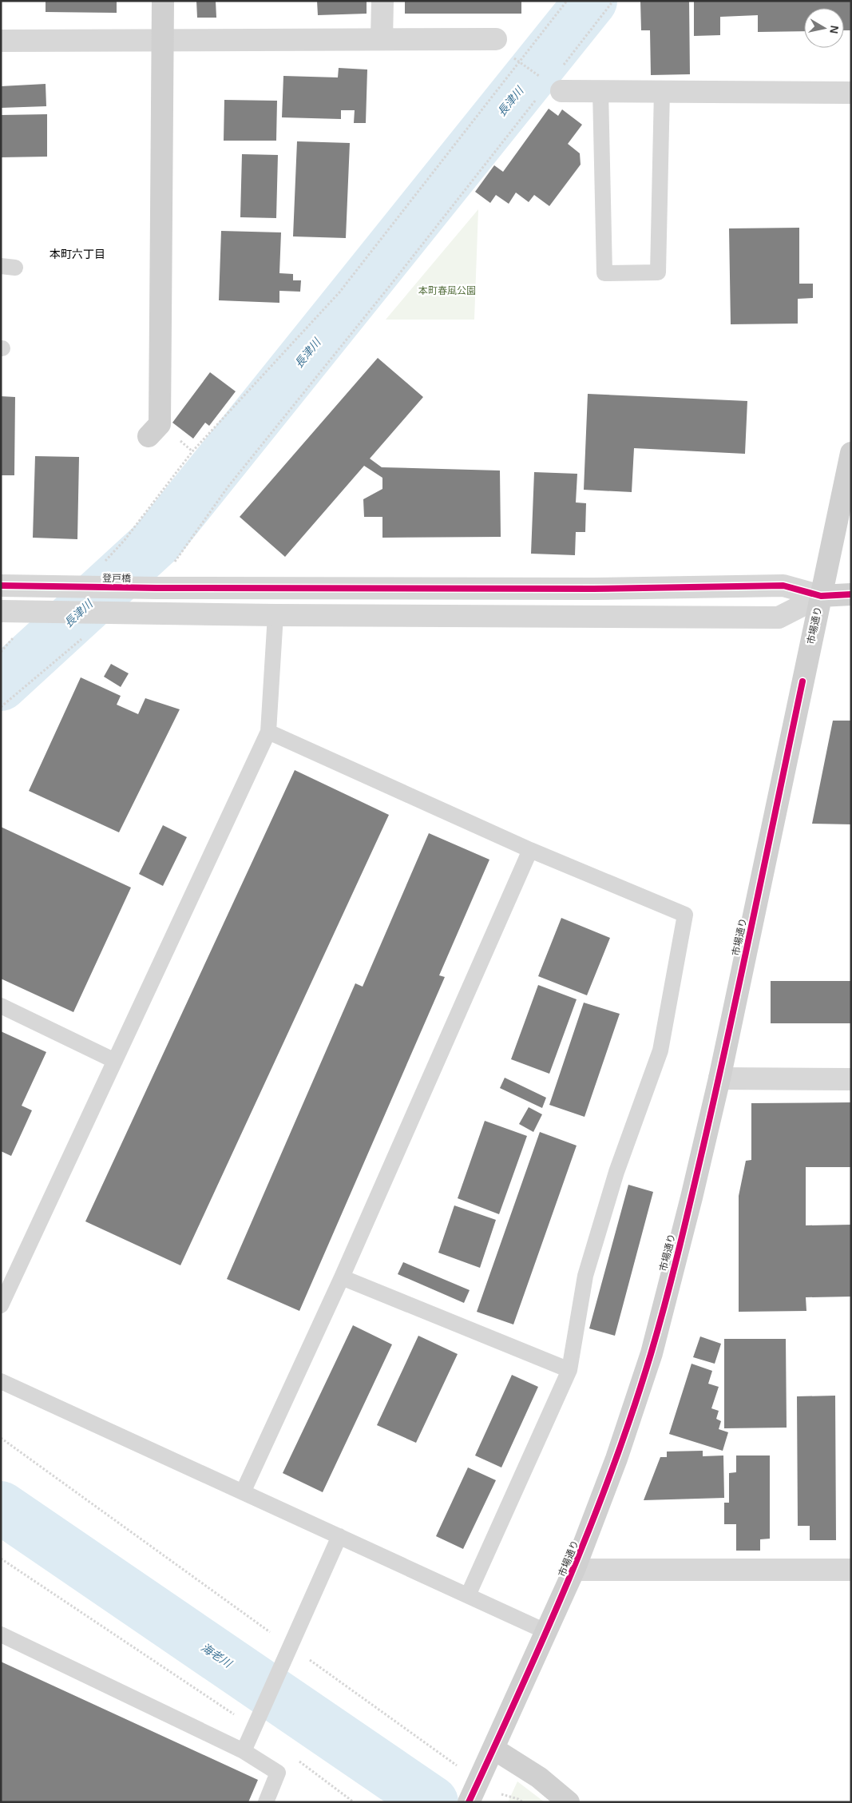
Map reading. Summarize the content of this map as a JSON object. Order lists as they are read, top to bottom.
{
  "streets": {
    "street": ["登戸橋", "市場通り"]
  },
  "crossings": [
    ["登戸橋", "市場通り"]
  ],
  "districts": ["本町六丁目"],
  "water": ["長津川", "海老川"],
  "parks": ["本町春風公園"],
  "north": "right"
}
